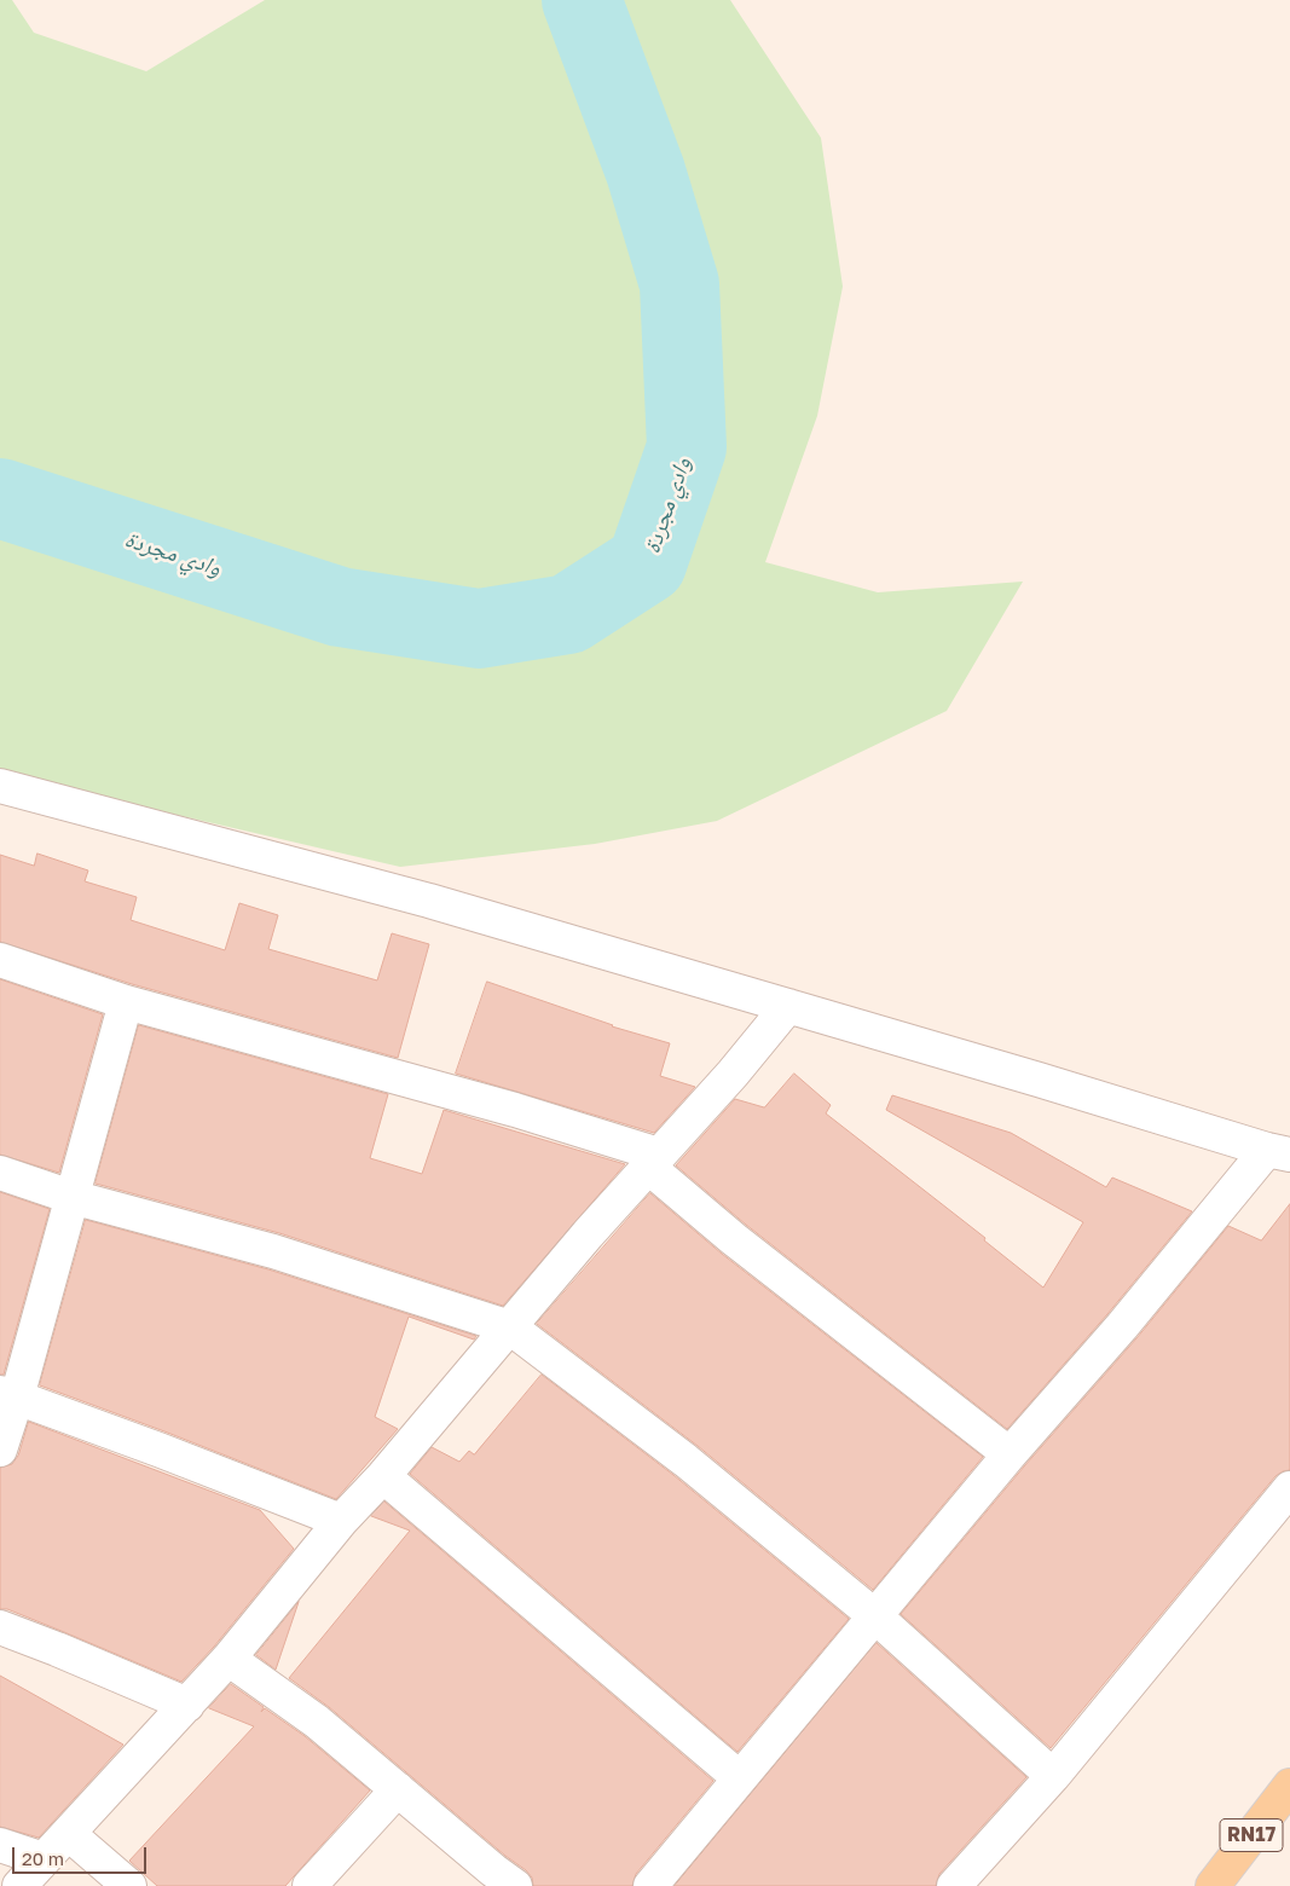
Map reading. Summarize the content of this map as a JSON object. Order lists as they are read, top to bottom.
{
  "streets": {
    "main road": ["RN17"]
  },
  "water": ["وادي مجردة"],
  "scale_bar": "20 m"
}
